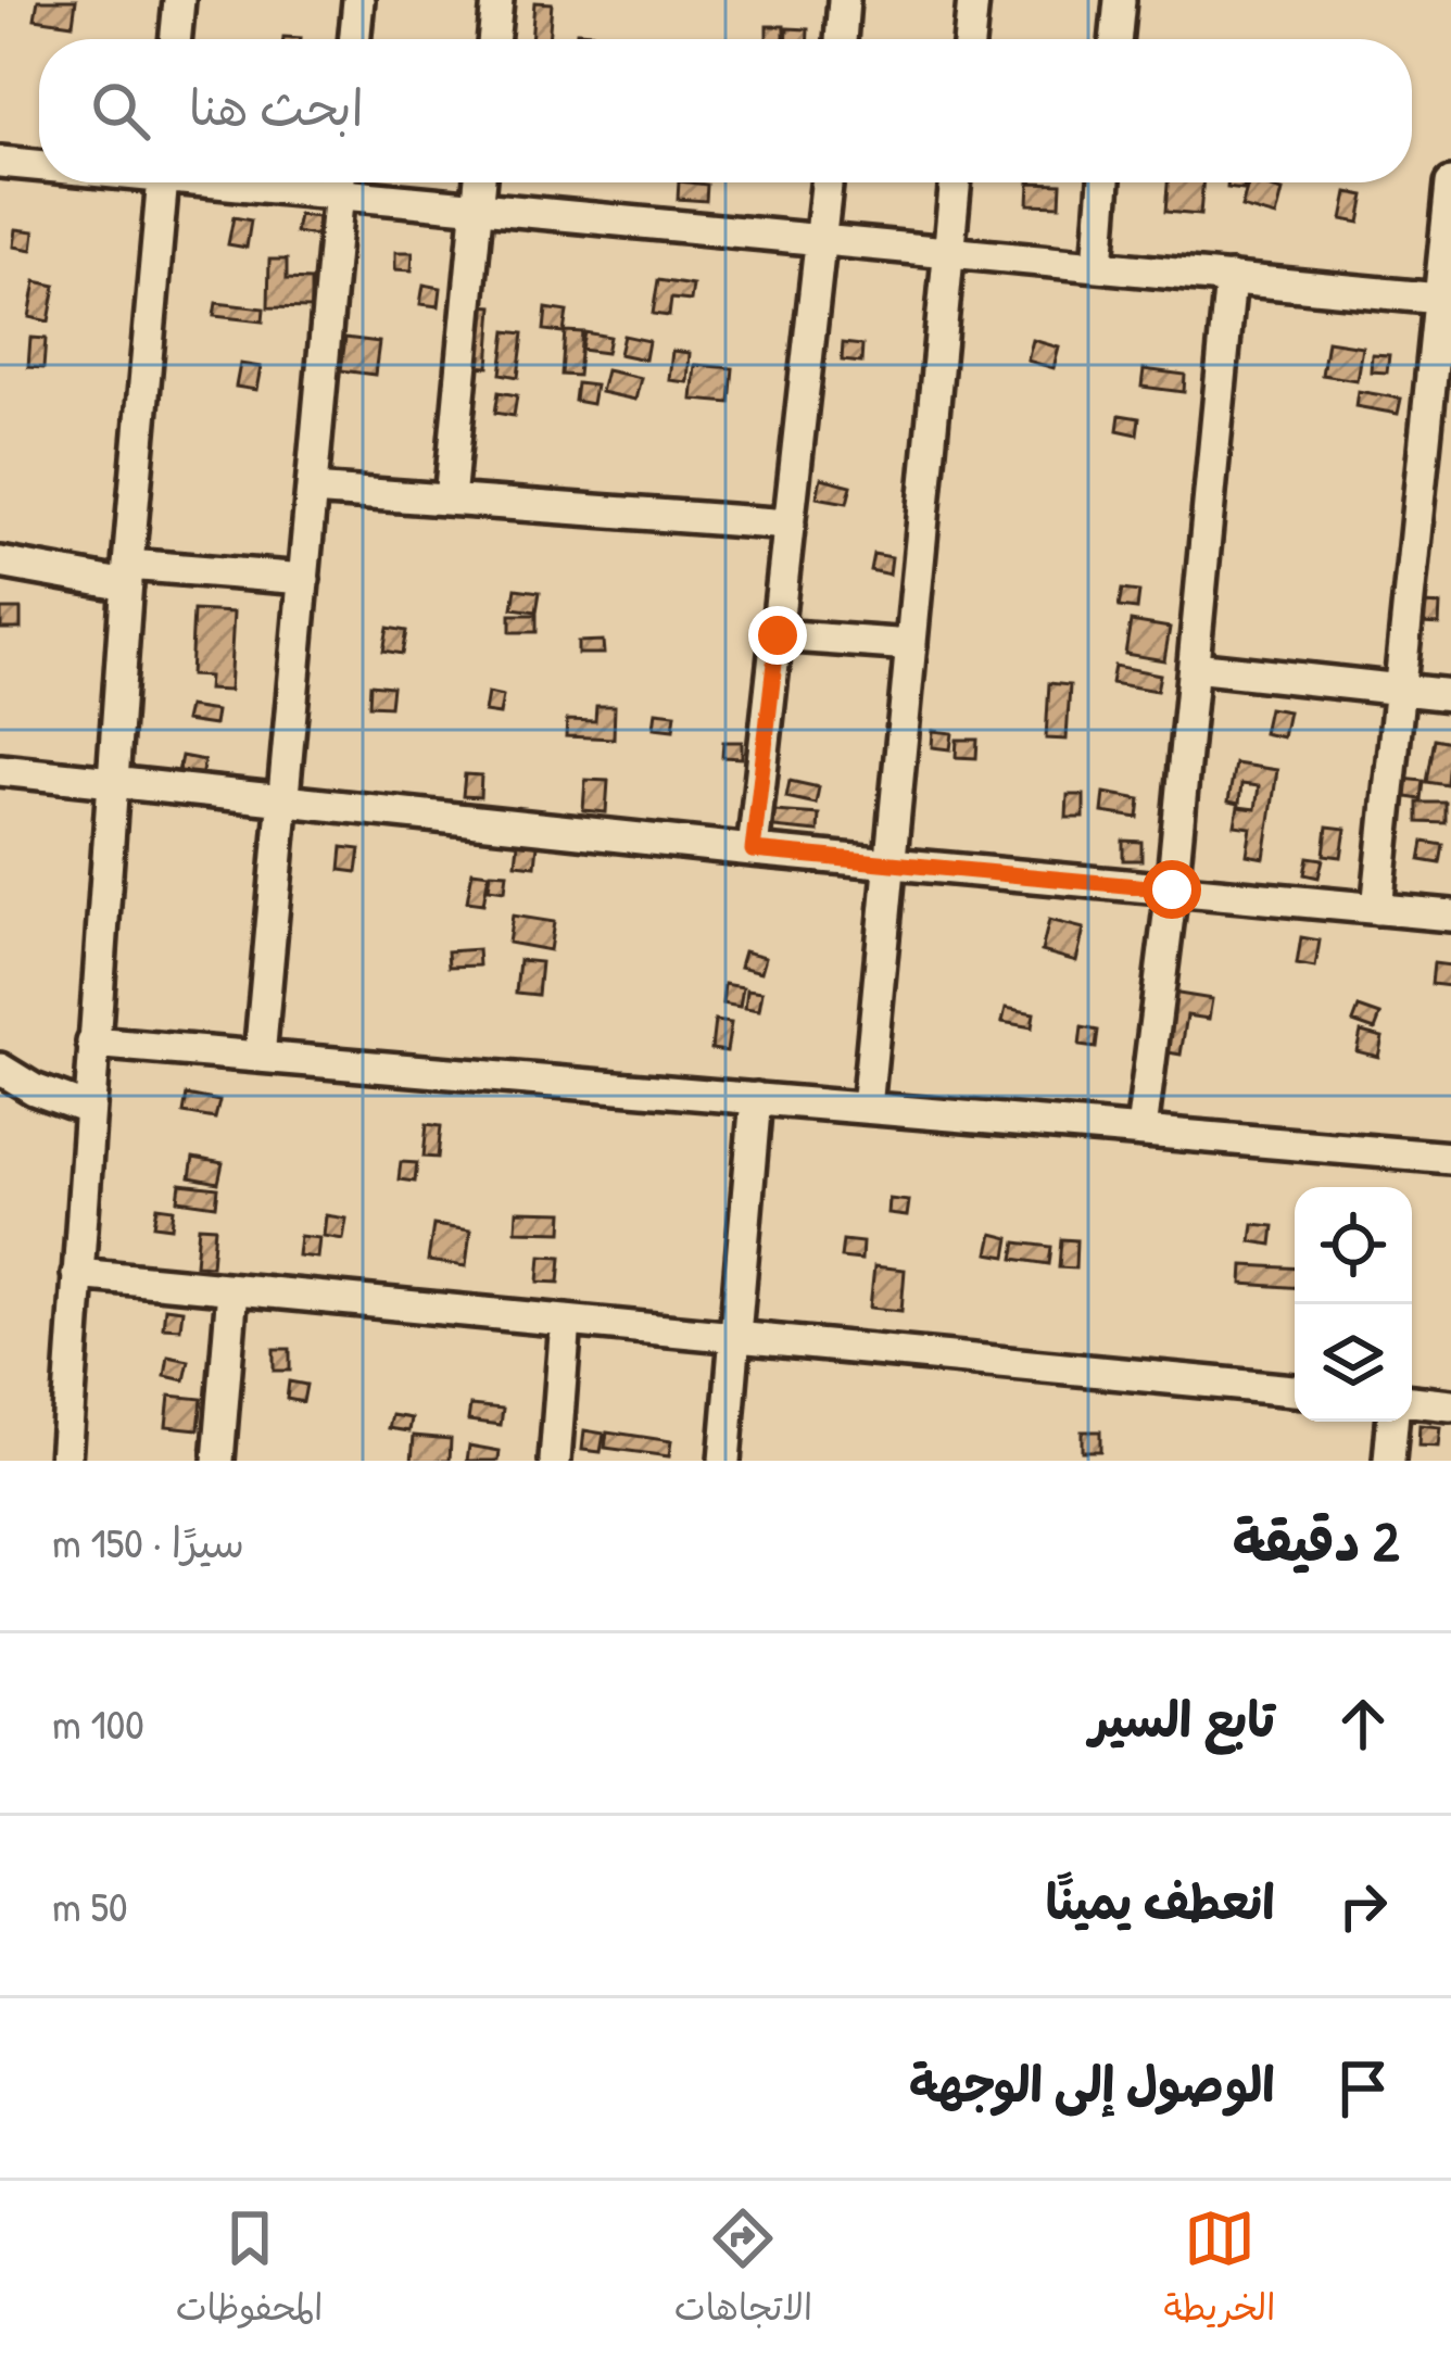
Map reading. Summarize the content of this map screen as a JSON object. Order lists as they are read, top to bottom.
{
  "page": {
    "search": "ابحث هنا",
    "heading": ["2 دقيقة", "سيرًا · 150 m"],
    "list": [
      ["تابع السير", "100 m"],
      ["انعطف يمينًا", "50 m"],
      "الوصول إلى الوجهة"
    ],
    "nav": ["الخريطة", "الاتجاهات", "المحفوظات"]
  }
}
